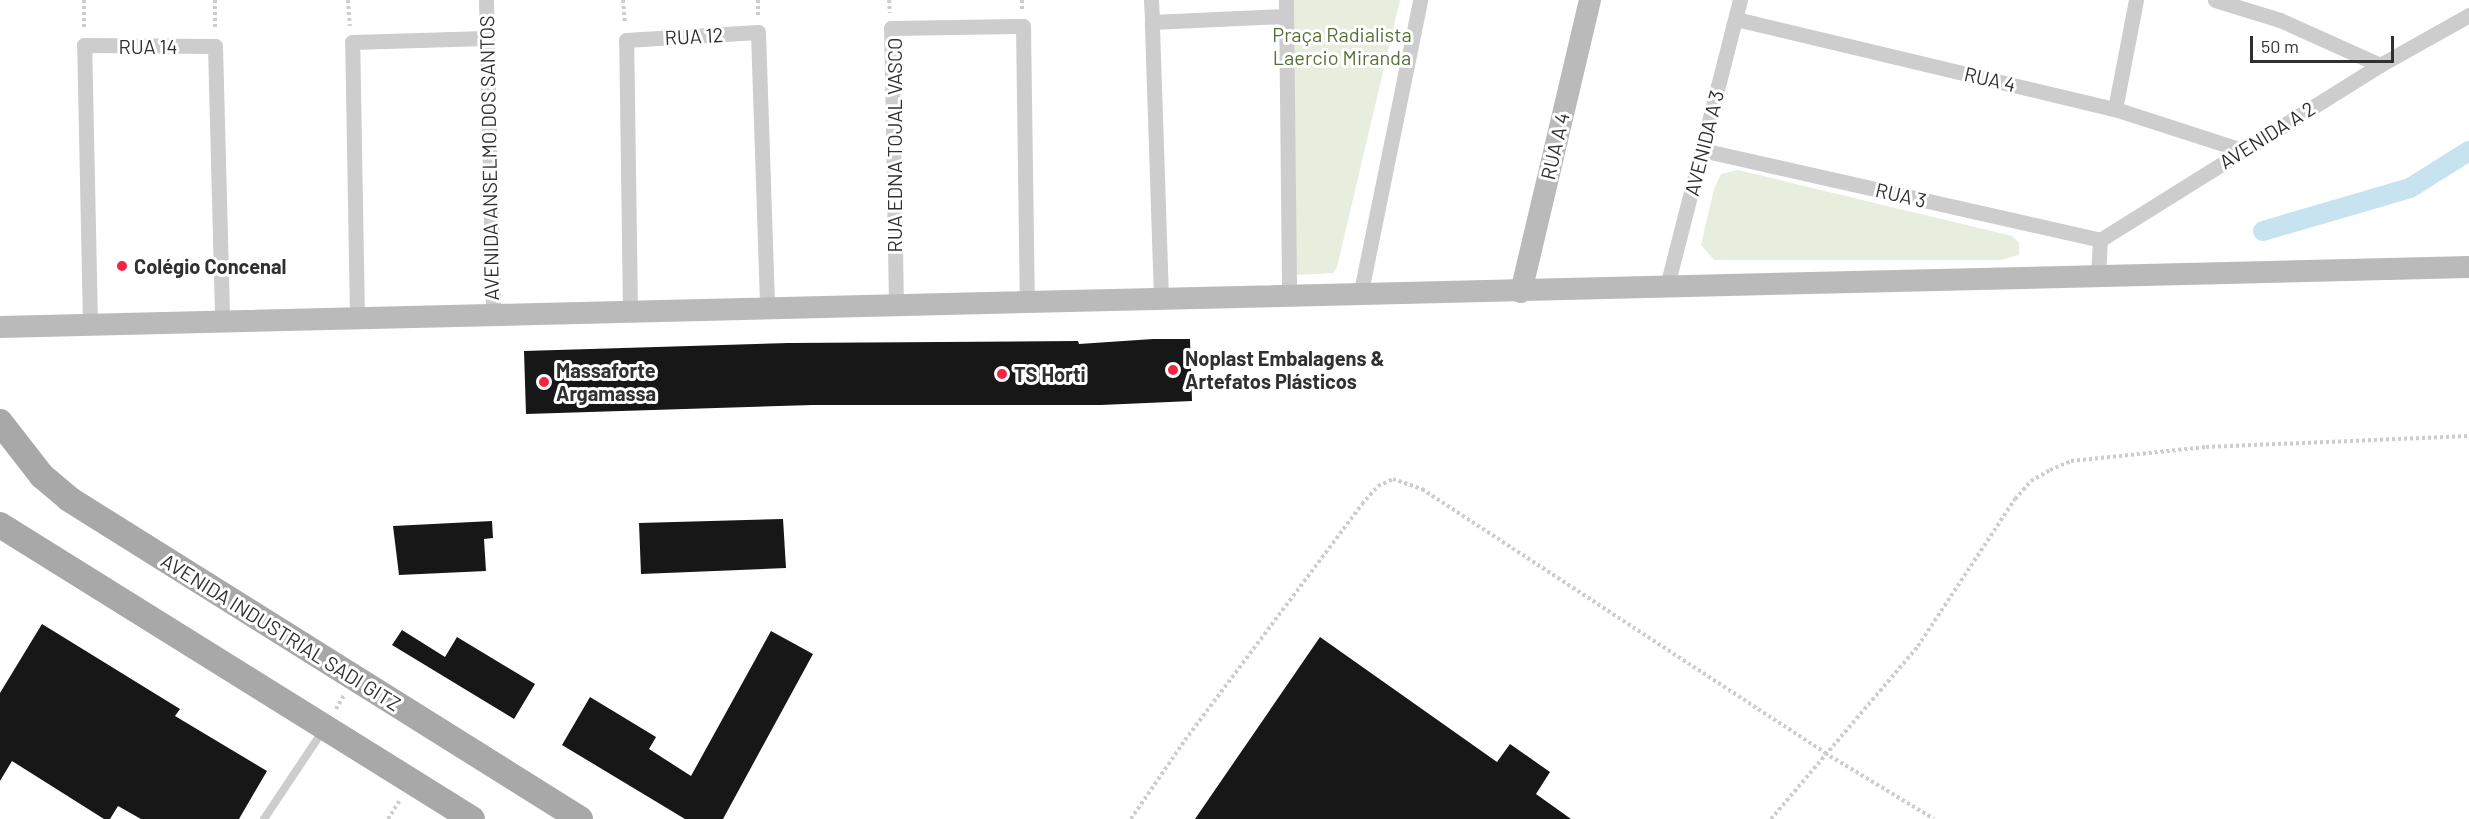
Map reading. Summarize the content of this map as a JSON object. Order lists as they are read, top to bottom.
{
  "streets": {
    "main road": ["AVENIDA INDUSTRIAL SADI GITZ"],
    "street": [
      "RUA 12",
      "RUA 14",
      "RUA 4",
      "AVENIDA A 2",
      "AVENIDA A 3",
      "RUA EDNA TOJAL VASCO",
      "RUA A 4",
      "AVENIDA ANSELMO DOS SANTOS",
      "RUA 3"
    ]
  },
  "crossings": [
    ["RUA 4", "AVENIDA A 2"],
    ["RUA 4", "AVENIDA A 3"],
    ["AVENIDA A 2", "RUA 3"],
    ["AVENIDA A 3", "RUA 3"]
  ],
  "parks": ["Praça Radialista Laercio Miranda"],
  "places": [
    "Colégio Concenal",
    "Noplast Embalagens & Artefatos Plásticos",
    "TS Horti",
    "Massaforte Argamassa"
  ],
  "scale_bar": "50 m"
}
